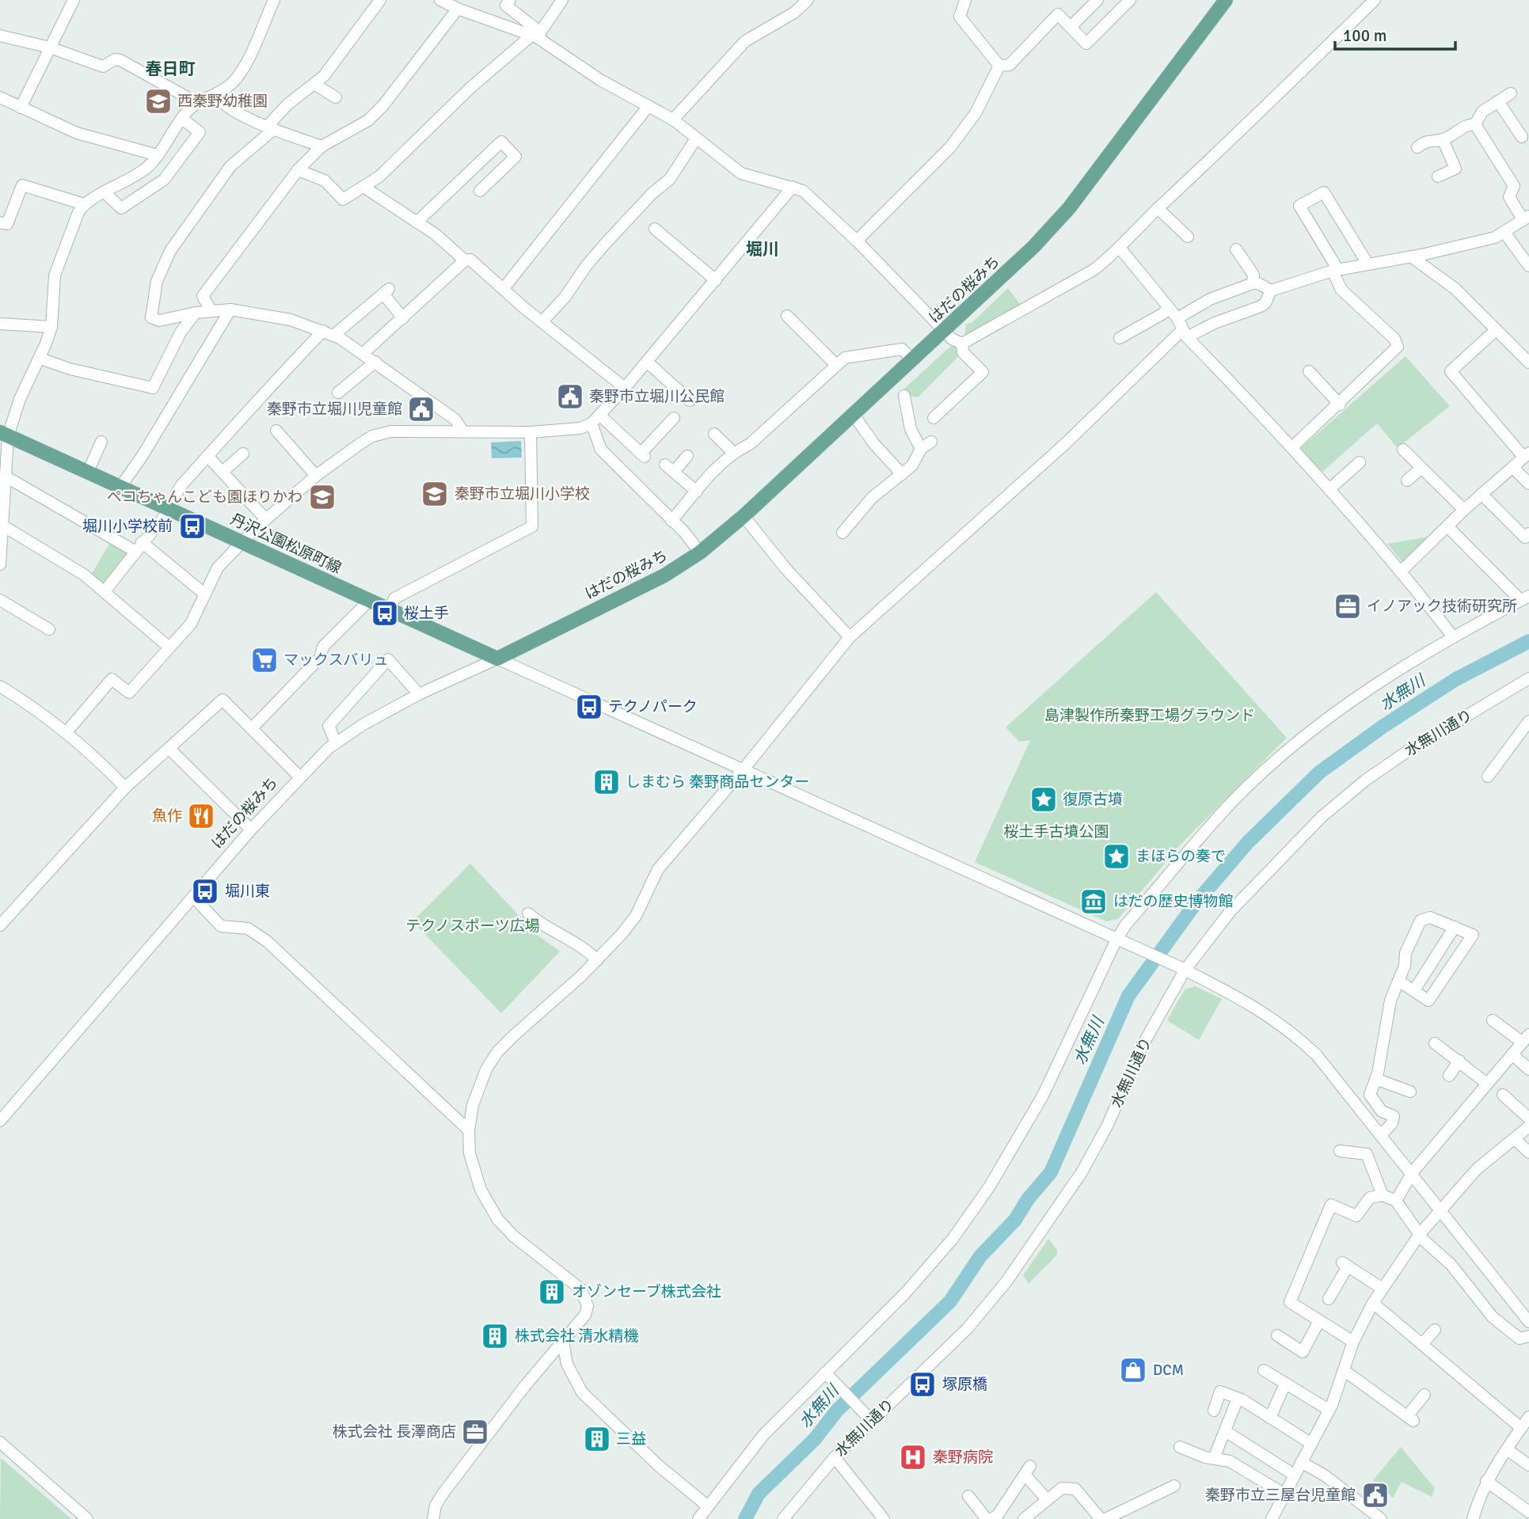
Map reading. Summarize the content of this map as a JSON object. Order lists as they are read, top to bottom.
{
  "streets": {
    "main road": ["はだの桜みち", "丹沢公園松原町線"],
    "street": ["水無川通り"]
  },
  "crossings": [
    ["はだの桜みち", "丹沢公園松原町線"]
  ],
  "districts": ["春日町", "堀川"],
  "water": ["水無川"],
  "parks": ["島津製作所秦野工場グラウンド", "桜土手古墳公園", "テクノスポーツ広場"],
  "places": {
    "school or university": ["西秦野幼稚園", "秦野市立堀川小学校", "ペコちゃんこども園ほりかわ"],
    "public building": ["秦野市立堀川公民館", "秦野市立堀川児童館", "秦野市立三屋台児童館"],
    "bus stop": [
      "堀川小学校前",
      "桜土手",
      "テクノパーク",
      "堀川東",
      "塚原橋"
    ],
    "office": ["イノアック技術研究所", "株式会社 長澤商店"],
    "supermarket": ["マックスバリュ"],
    "building": [
      "しまむら 秦野商品センター",
      "オゾンセーブ株式会社",
      "株式会社 清水精機",
      "三益"
    ],
    "place": ["復原古墳", "まほらの奏で"],
    "restaurant": ["魚作"],
    "museum": ["はだの歴史博物館"],
    "shop": ["DCM"],
    "hospital": ["秦野病院"]
  },
  "scale_bar": "100 m"
}
